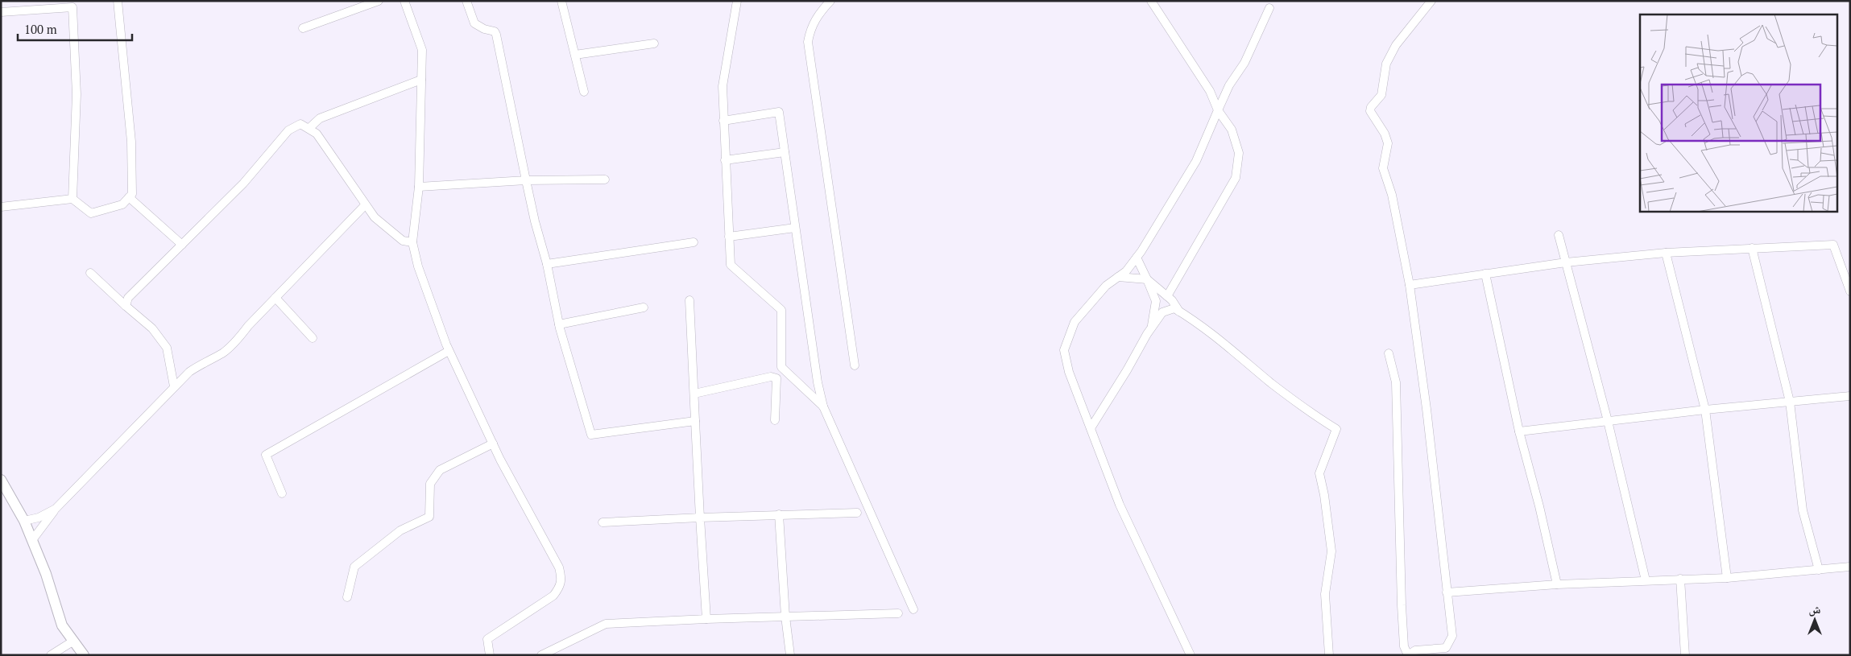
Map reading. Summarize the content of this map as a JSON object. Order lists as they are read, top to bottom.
{
  "scale_bar": "100 m",
  "north": "top"
}
